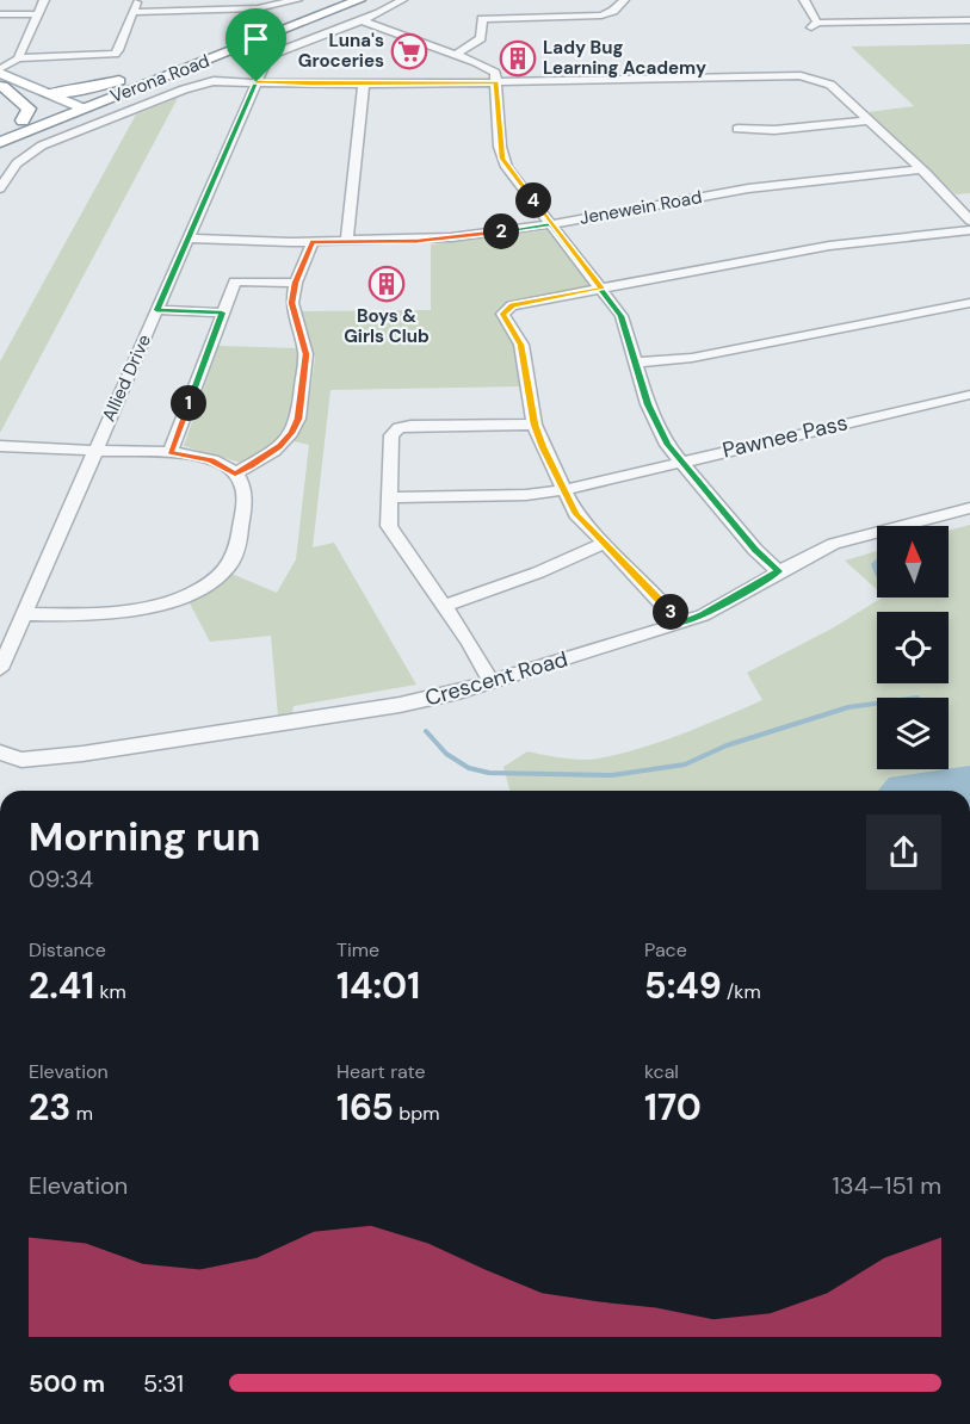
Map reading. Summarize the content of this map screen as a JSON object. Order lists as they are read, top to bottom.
{
  "streets": {
    "highway": ["Verona Road"],
    "street": [
      "Jenewein Road",
      "Allied Drive",
      "Pawnee Pass",
      "Crescent Road"
    ]
  },
  "crossings": [
    ["Jenewein Road", "Allied Drive"]
  ],
  "places": {
    "supermarket": ["Luna's Groceries"],
    "building": ["Lady Bug Learning Academy", "Boys & Girls Club"]
  },
  "north": "top",
  "page": {
    "pins": [
      "4",
      "2",
      "1",
      "3"
    ],
    "heading": ["Morning run", "09:34"],
    "stats": [
      ["Distance", "2.41 km"],
      ["Time", "14:01"],
      ["Pace", "5:49 /km"],
      ["Elevation", "23 m"],
      ["Heart rate", "165 bpm"],
      ["kcal", "170"]
    ],
    "chart": ["Elevation", "134–151 m"],
    "list": [
      {
        "name": "500 m",
        "note": "5:31"
      }
    ]
  }
}
